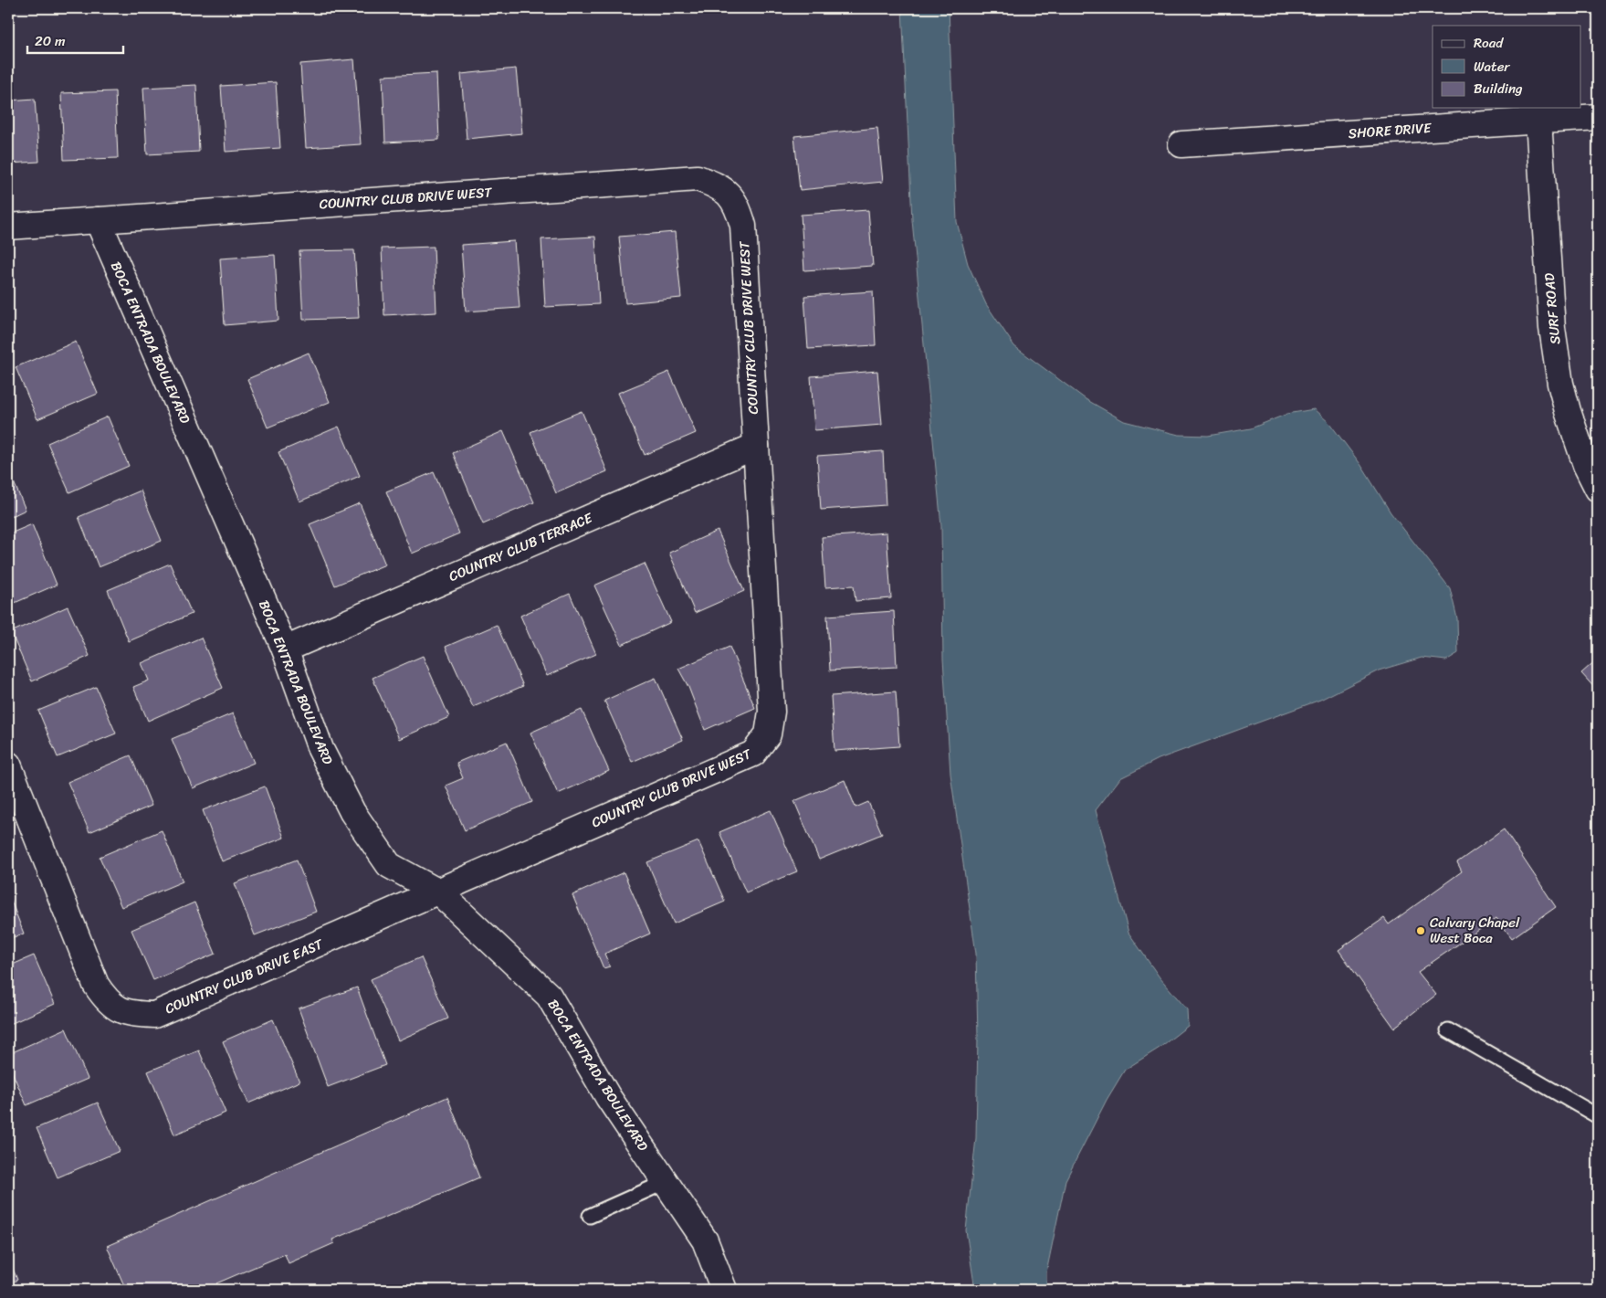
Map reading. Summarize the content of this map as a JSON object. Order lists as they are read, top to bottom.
{
  "streets": {
    "street": [
      "SHORE DRIVE",
      "COUNTRY CLUB DRIVE WEST",
      "SURF ROAD",
      "BOCA ENTRADA BOULEVARD",
      "COUNTRY CLUB TERRACE",
      "COUNTRY CLUB DRIVE EAST"
    ]
  },
  "crossings": [
    ["SHORE DRIVE", "SURF ROAD"],
    ["COUNTRY CLUB DRIVE WEST", "BOCA ENTRADA BOULEVARD"],
    ["COUNTRY CLUB DRIVE WEST", "COUNTRY CLUB TERRACE"],
    ["COUNTRY CLUB DRIVE WEST", "COUNTRY CLUB DRIVE EAST"],
    ["BOCA ENTRADA BOULEVARD", "COUNTRY CLUB TERRACE"],
    ["BOCA ENTRADA BOULEVARD", "COUNTRY CLUB DRIVE EAST"]
  ],
  "places": ["Calvary Chapel West Boca"],
  "legend": ["Road", "Water", "Building"],
  "scale_bar": "20 m"
}
